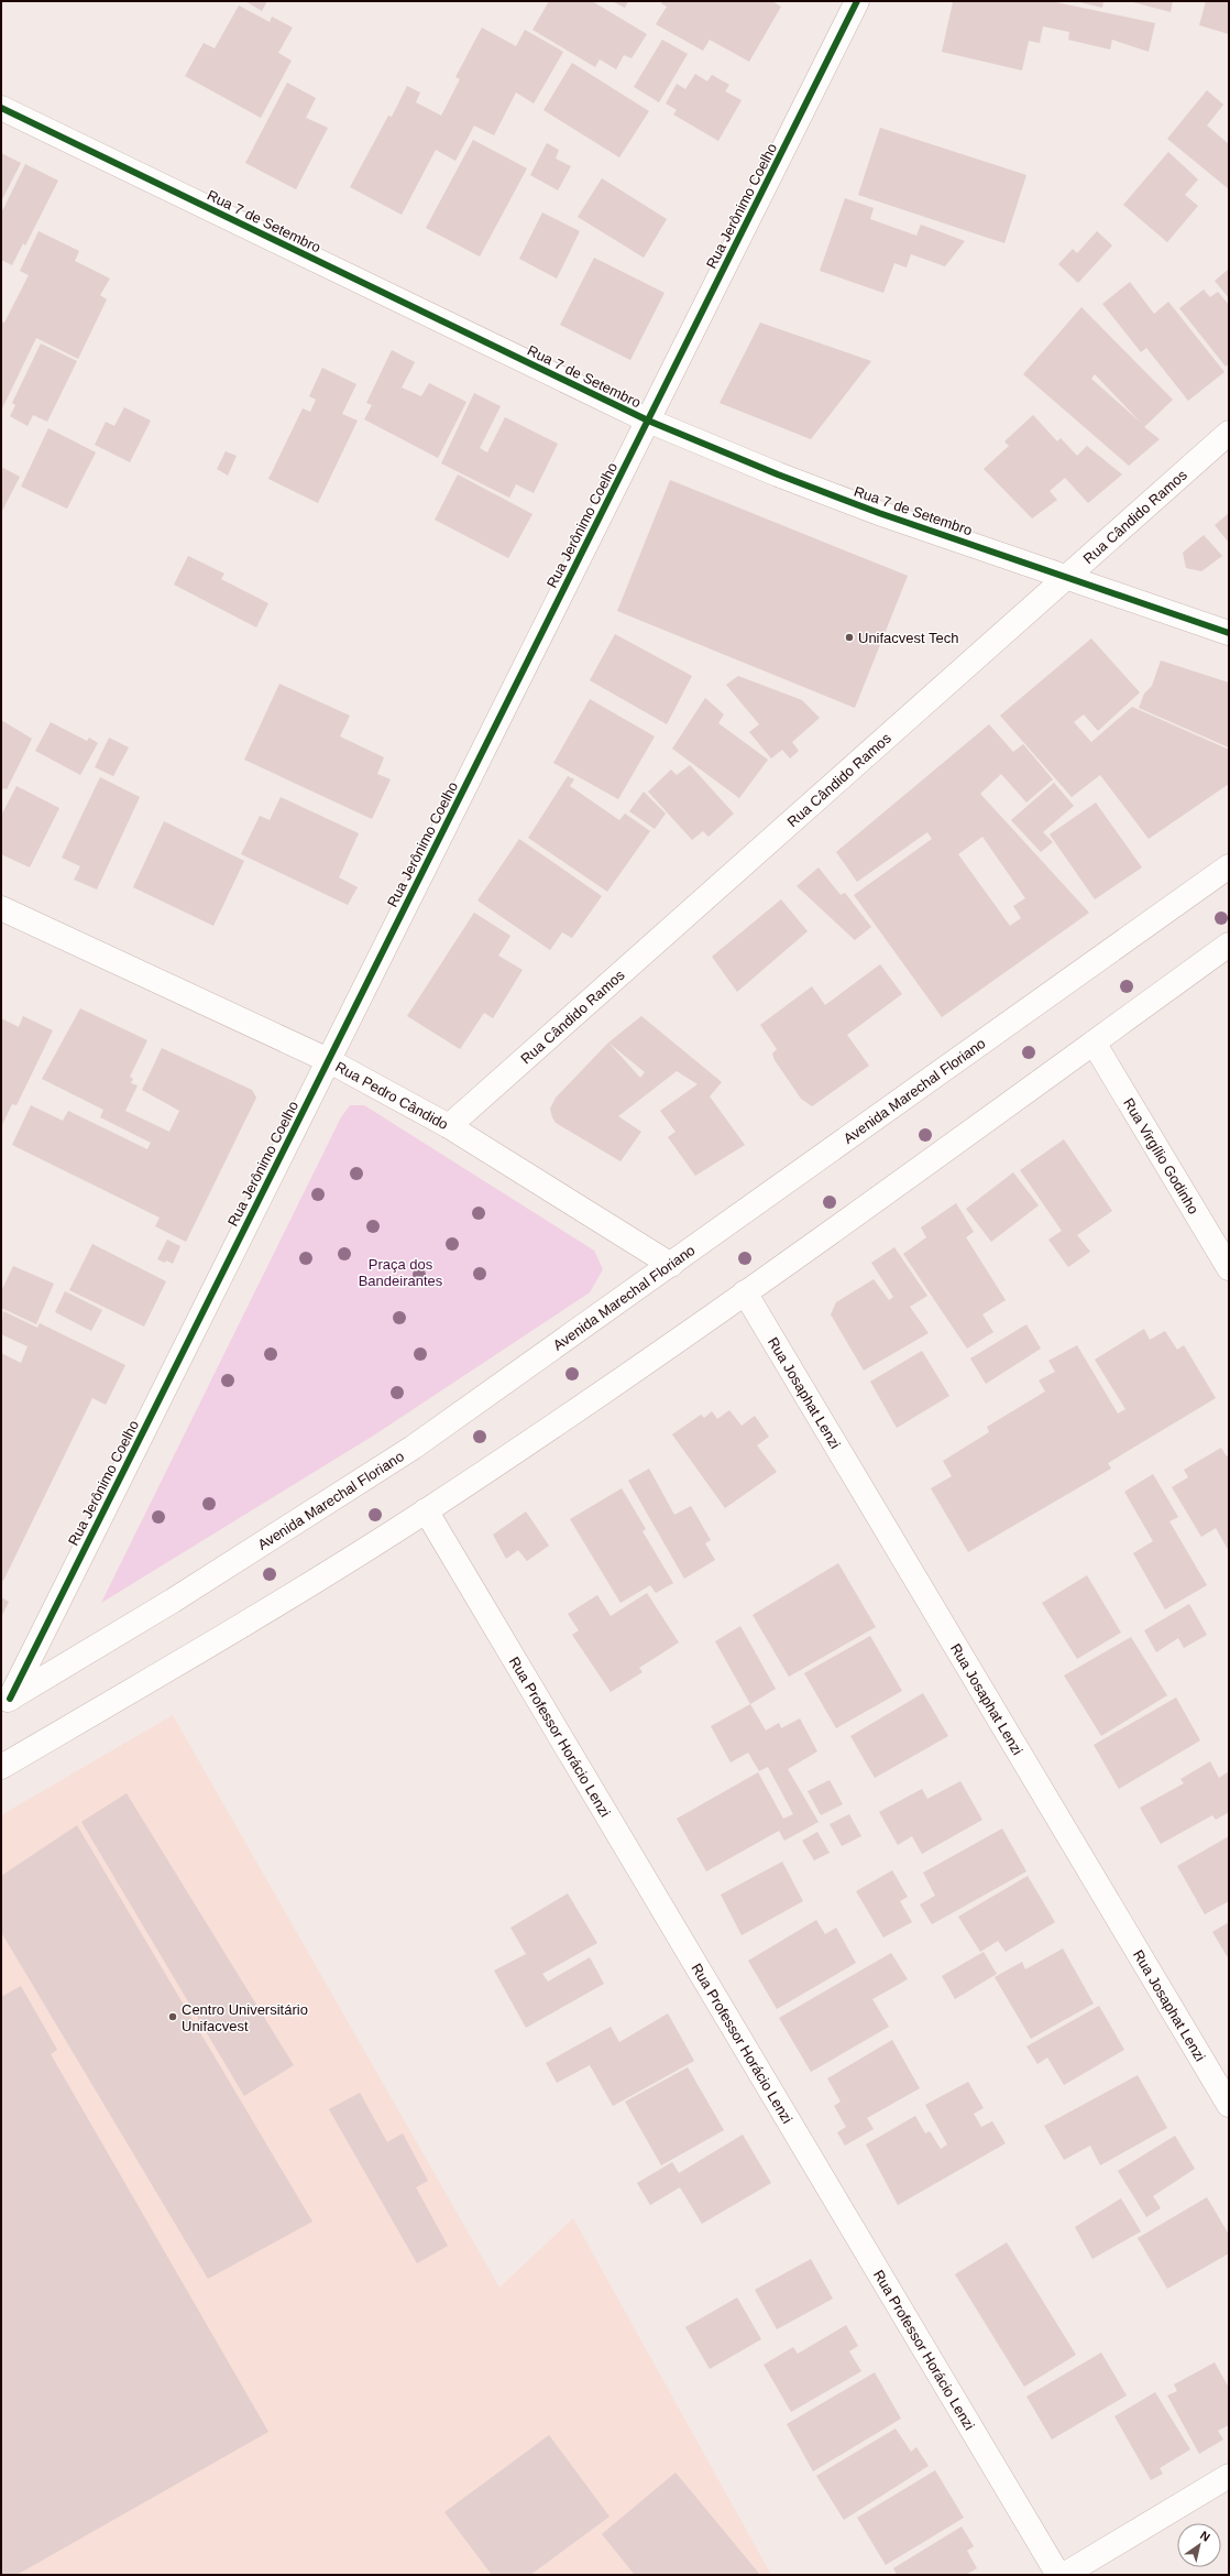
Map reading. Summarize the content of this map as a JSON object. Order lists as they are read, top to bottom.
{
  "streets": {
    "street": [
      "Rua Jerônimo Coelho",
      "Rua 7 de Setembro",
      "Rua Cândido Ramos",
      "Avenida Marechal Floriano",
      "Rua Pedro Cândido",
      "Rua Virgílio Godinho",
      "Rua Josaphat Lenzi",
      "Rua Professor Horácio Lenzi"
    ]
  },
  "crossings": [
    ["Rua Jerônimo Coelho", "Rua 7 de Setembro"],
    ["Rua Jerônimo Coelho", "Avenida Marechal Floriano"],
    ["Rua Jerônimo Coelho", "Rua Pedro Cândido"],
    ["Rua 7 de Setembro", "Rua Cândido Ramos"],
    ["Rua Cândido Ramos", "Rua Pedro Cândido"],
    ["Avenida Marechal Floriano", "Rua Pedro Cândido"]
  ],
  "parks": ["Praça dos Bandeirantes"],
  "places": ["Unifacvest Tech", "Centro Universitário Unifacvest"],
  "north": "top right"
}
